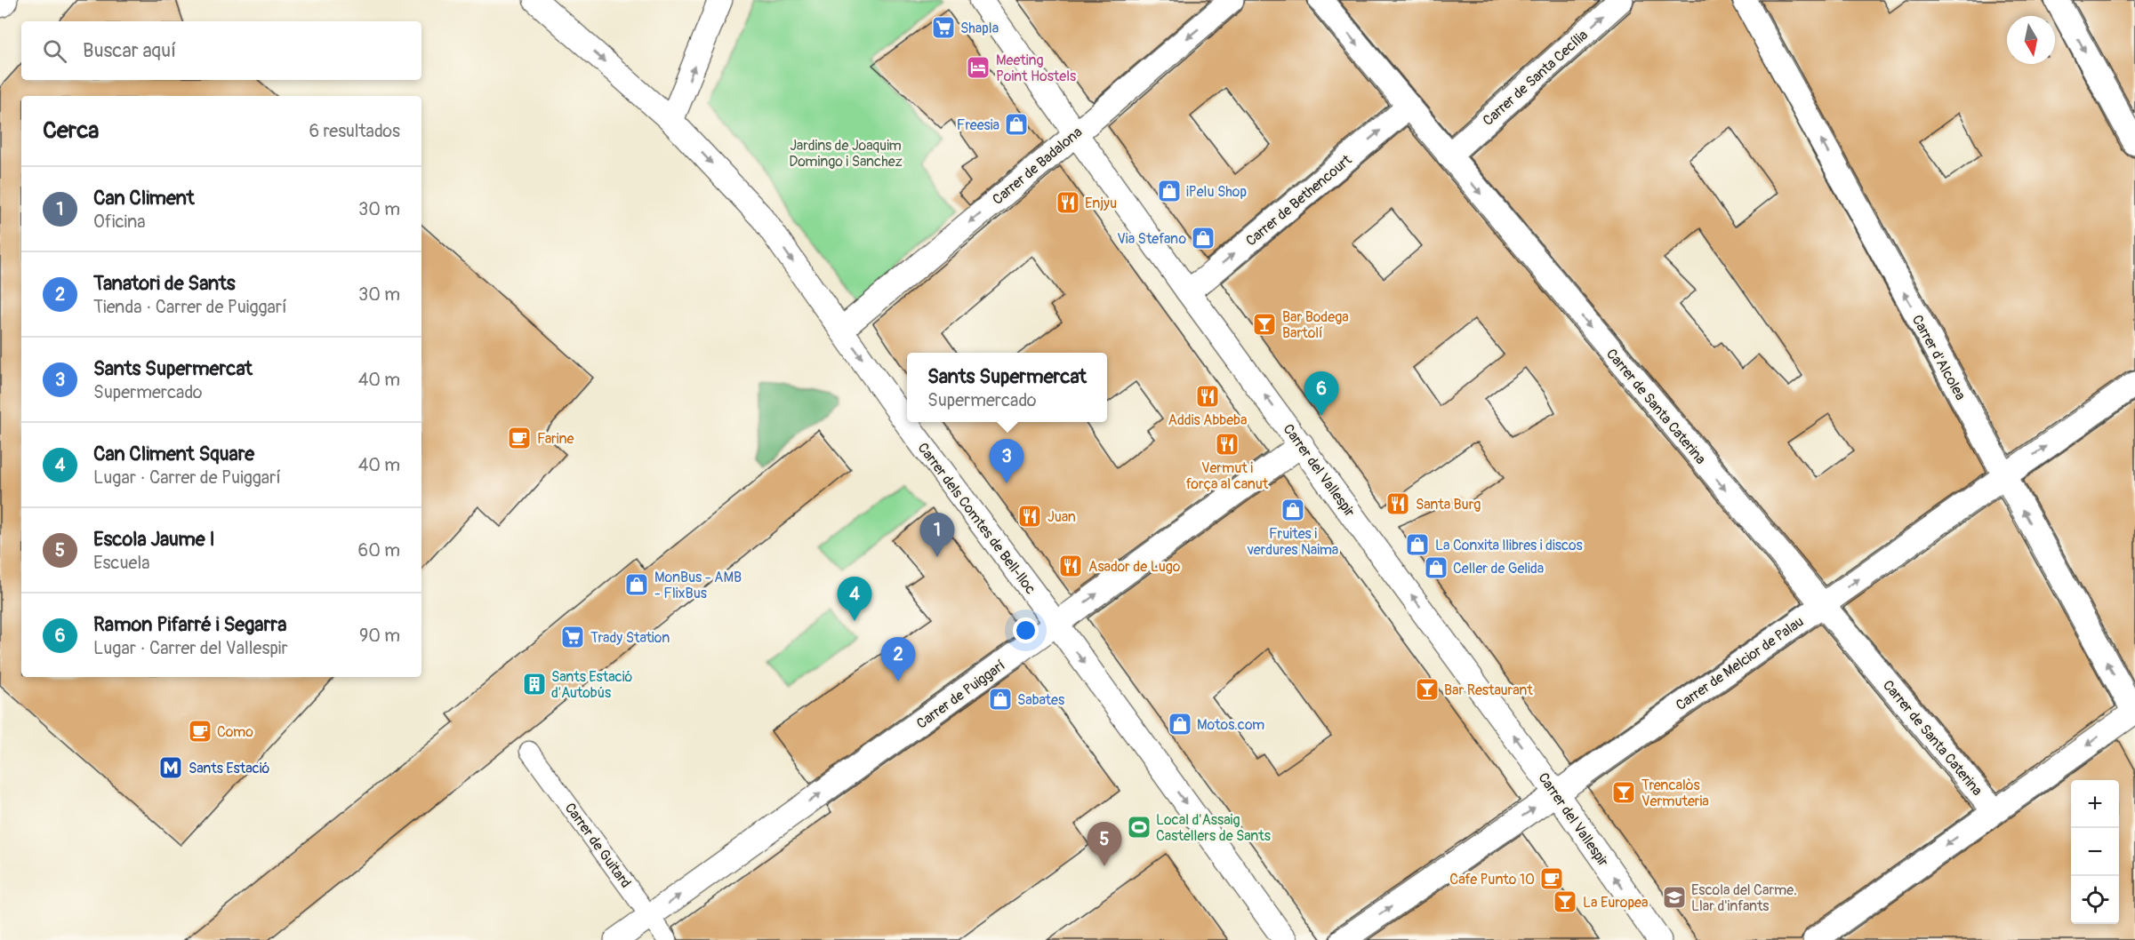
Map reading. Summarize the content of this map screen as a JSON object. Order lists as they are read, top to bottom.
{
  "streets": {
    "street": [
      "Carrer de Santa Cecília",
      "Carrer de Badalona",
      "Carrer de Bethencourt",
      "Carrer d'Alcolea",
      "Carrer de Santa Caterina",
      "Carrer del Vallespir",
      "Carrer dels Comtes de Bell-lloc",
      "Carrer de Melcior de Palau",
      "Carrer de Puiggarí",
      "Carrer de Guitard"
    ]
  },
  "crossings": [
    ["Carrer de Santa Cecília", "Carrer de Santa Caterina"],
    ["Carrer de Badalona", "Carrer del Vallespir"],
    ["Carrer de Badalona", "Carrer dels Comtes de Bell-lloc"],
    ["Carrer de Bethencourt", "Carrer de Santa Caterina"],
    ["Carrer de Bethencourt", "Carrer del Vallespir"],
    ["Carrer d'Alcolea", "Carrer de Melcior de Palau"],
    ["Carrer de Santa Caterina", "Carrer de Melcior de Palau"],
    ["Carrer del Vallespir", "Carrer de Melcior de Palau"],
    ["Carrer del Vallespir", "Carrer de Puiggarí"],
    ["Carrer dels Comtes de Bell-lloc", "Carrer de Puiggarí"],
    ["Carrer de Puiggarí", "Carrer de Guitard"]
  ],
  "one_way": [
    "Carrer de Santa Cecília",
    "Carrer de Badalona",
    "Carrer de Bethencourt",
    "Carrer d'Alcolea",
    "Carrer de Santa Caterina",
    "Carrer del Vallespir",
    "Carrer dels Comtes de Bell-lloc",
    "Carrer de Melcior de Palau",
    "Carrer de Puiggarí"
  ],
  "parks": ["Jardins de Joaquim Domingo i Sanchez"],
  "places": {
    "supermarket": ["Shapla", "Trady Station"],
    "hotel": ["Meeting Point Hostels"],
    "shop": [
      "Freesia",
      "iPelu Shop",
      "Via Stefano",
      "Fruites i verdures Naima",
      "La Conxita llibres i discos",
      "Celler de Gelida",
      "MonBus - AMB - FlixBus",
      "Sabates",
      "Motos.com"
    ],
    "restaurant": [
      "Enjyu",
      "Addis Abbeba",
      "Vermut i força al canut",
      "Santa Burg",
      "Juan",
      "Asador de Lugo"
    ],
    "bar": [
      "Bar Bodega Bartolí",
      "Bar Restaurant",
      "Trencalòs Vermuteria",
      "La Europea"
    ],
    "cafe": ["Farine", "Como", "Cafe Punto 10"],
    "building": ["Sants Estació d'Autobús"],
    "metro station": ["Sants Estació"],
    "sports": ["Local d'Assaig Castellers de Sants"],
    "school or university": ["Escola del Carme. Llar d'infants"]
  },
  "north": "bottom",
  "page": {
    "search": "Buscar aquí",
    "heading": ["Cerca", "6 resultados"],
    "list": [
      {
        "mark": "1",
        "name": "Can Climent",
        "note": "Oficina",
        "value": "30 m"
      },
      {
        "mark": "2",
        "name": "Tanatori de Sants",
        "note": "Tienda · Carrer de Puiggarí",
        "value": "30 m"
      },
      {
        "mark": "3",
        "name": "Sants Supermercat",
        "note": "Supermercado",
        "value": "40 m"
      },
      {
        "mark": "4",
        "name": "Can Climent Square",
        "note": "Lugar · Carrer de Puiggarí",
        "value": "40 m"
      },
      {
        "mark": "5",
        "name": "Escola Jaume I",
        "note": "Escuela",
        "value": "60 m"
      },
      {
        "mark": "6",
        "name": "Ramon Pifarré i Segarra",
        "note": "Lugar · Carrer del Vallespir",
        "value": "90 m"
      }
    ],
    "popup": ["Sants Supermercat", "Supermercado"],
    "pins": [
      "6",
      "3",
      "1",
      "4",
      "2",
      "5"
    ],
    "map_buttons": ["+", "−"]
  }
}
